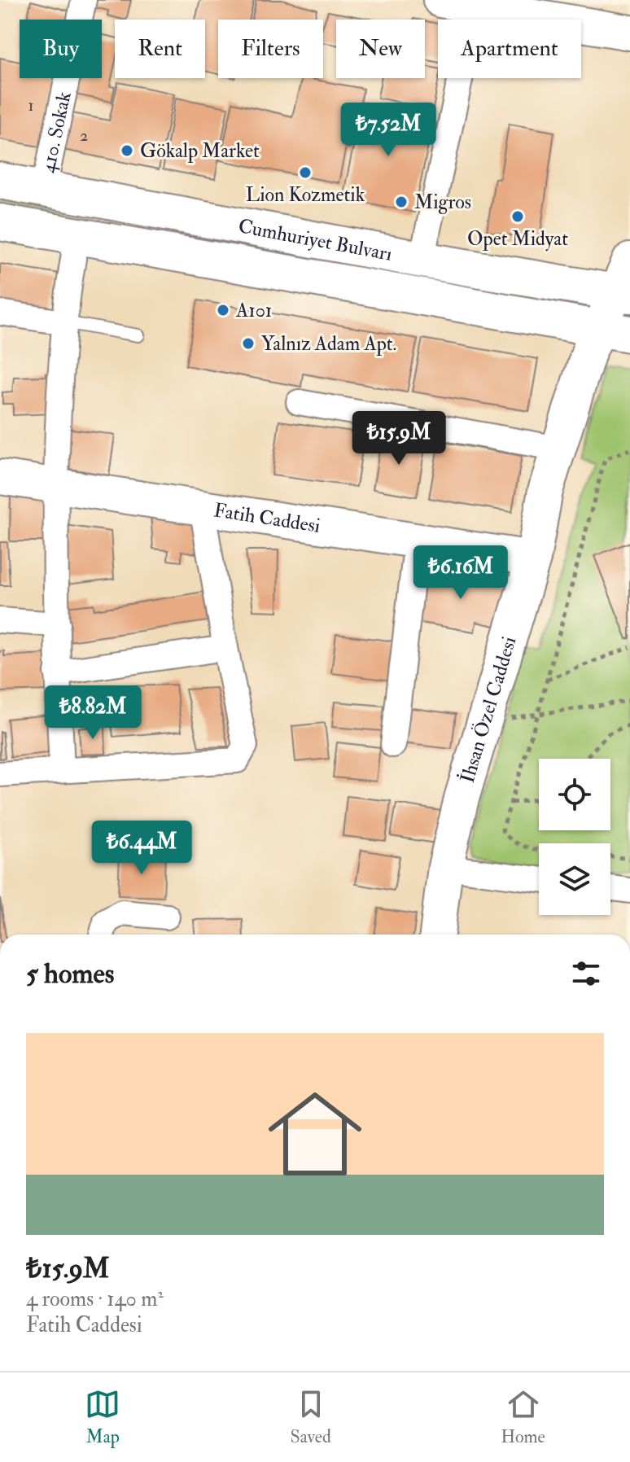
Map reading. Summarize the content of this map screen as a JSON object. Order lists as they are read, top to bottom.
{
  "streets": {
    "main road": ["Cumhuriyet Bulvarı"],
    "street": ["410. Sokak", "Fatih Caddesi", "İhsan Özel Caddesi"]
  },
  "crossings": [
    ["410. Sokak", "Cumhuriyet Bulvarı"],
    ["Cumhuriyet Bulvarı", "İhsan Özel Caddesi"],
    ["Fatih Caddesi", "İhsan Özel Caddesi"]
  ],
  "places": [
    "Gökalp Market",
    "Lion Kozmetik",
    "Migros",
    "Opet Midyat",
    "A101",
    "Yalnız Adam Apt."
  ],
  "house_numbers": ["1", "2"],
  "page": {
    "chip": [
      "Buy",
      "Rent",
      "Filters",
      "New",
      "Apartment"
    ],
    "price": [
      "₺7.52M",
      "₺15.9M",
      "₺6.16M",
      "₺8.82M",
      "₺6.44M"
    ],
    "heading": "5 homes",
    "list": [
      {
        "name": "₺15.9M",
        "note": "4 rooms · 140 m² · Fatih Caddesi"
      }
    ],
    "tabs": ["Map", "Saved", "Home"]
  }
}
